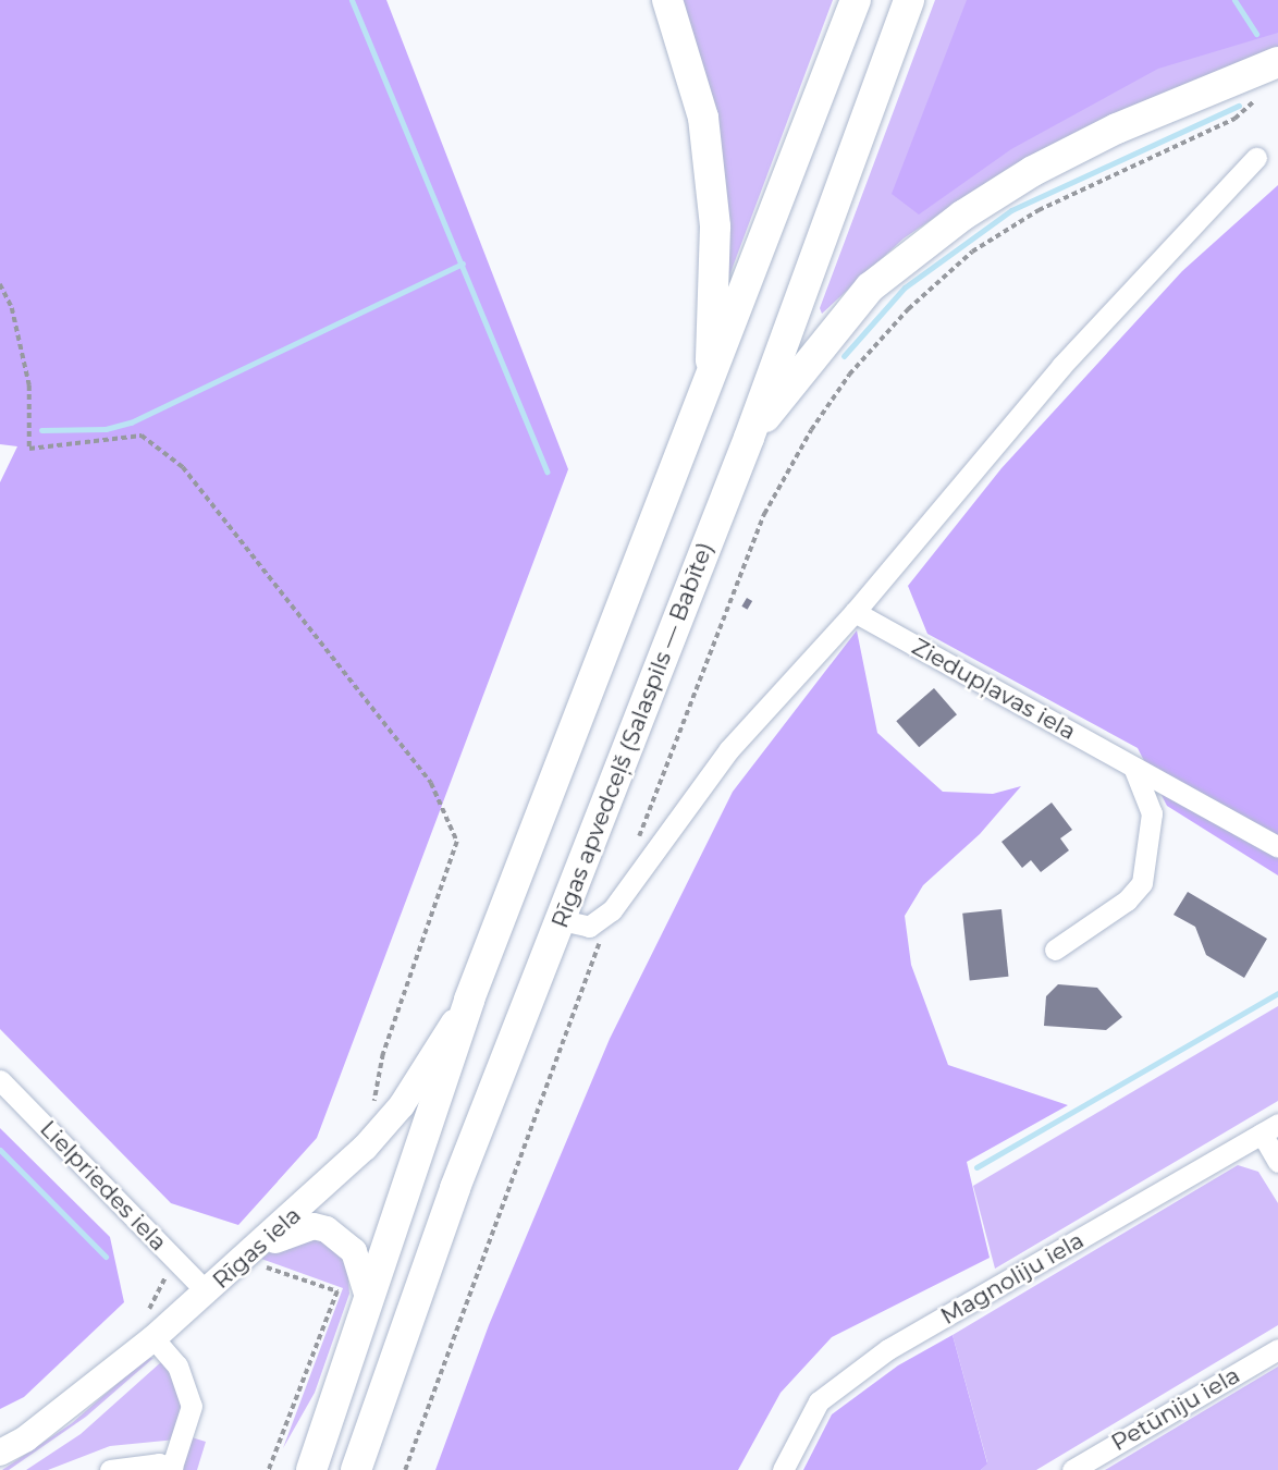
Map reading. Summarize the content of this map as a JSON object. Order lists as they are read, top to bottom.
{
  "streets": {
    "highway": ["Rīgas apvedceļš (Salaspils — Babīte)"],
    "main road": ["Rīgas iela"],
    "street": [
      "Ziedupļavas iela",
      "Lielpriedes iela",
      "Magnoliju iela",
      "Petūniju iela"
    ]
  },
  "crossings": [
    ["Lielpriedes iela", "Rīgas iela"]
  ]
}
